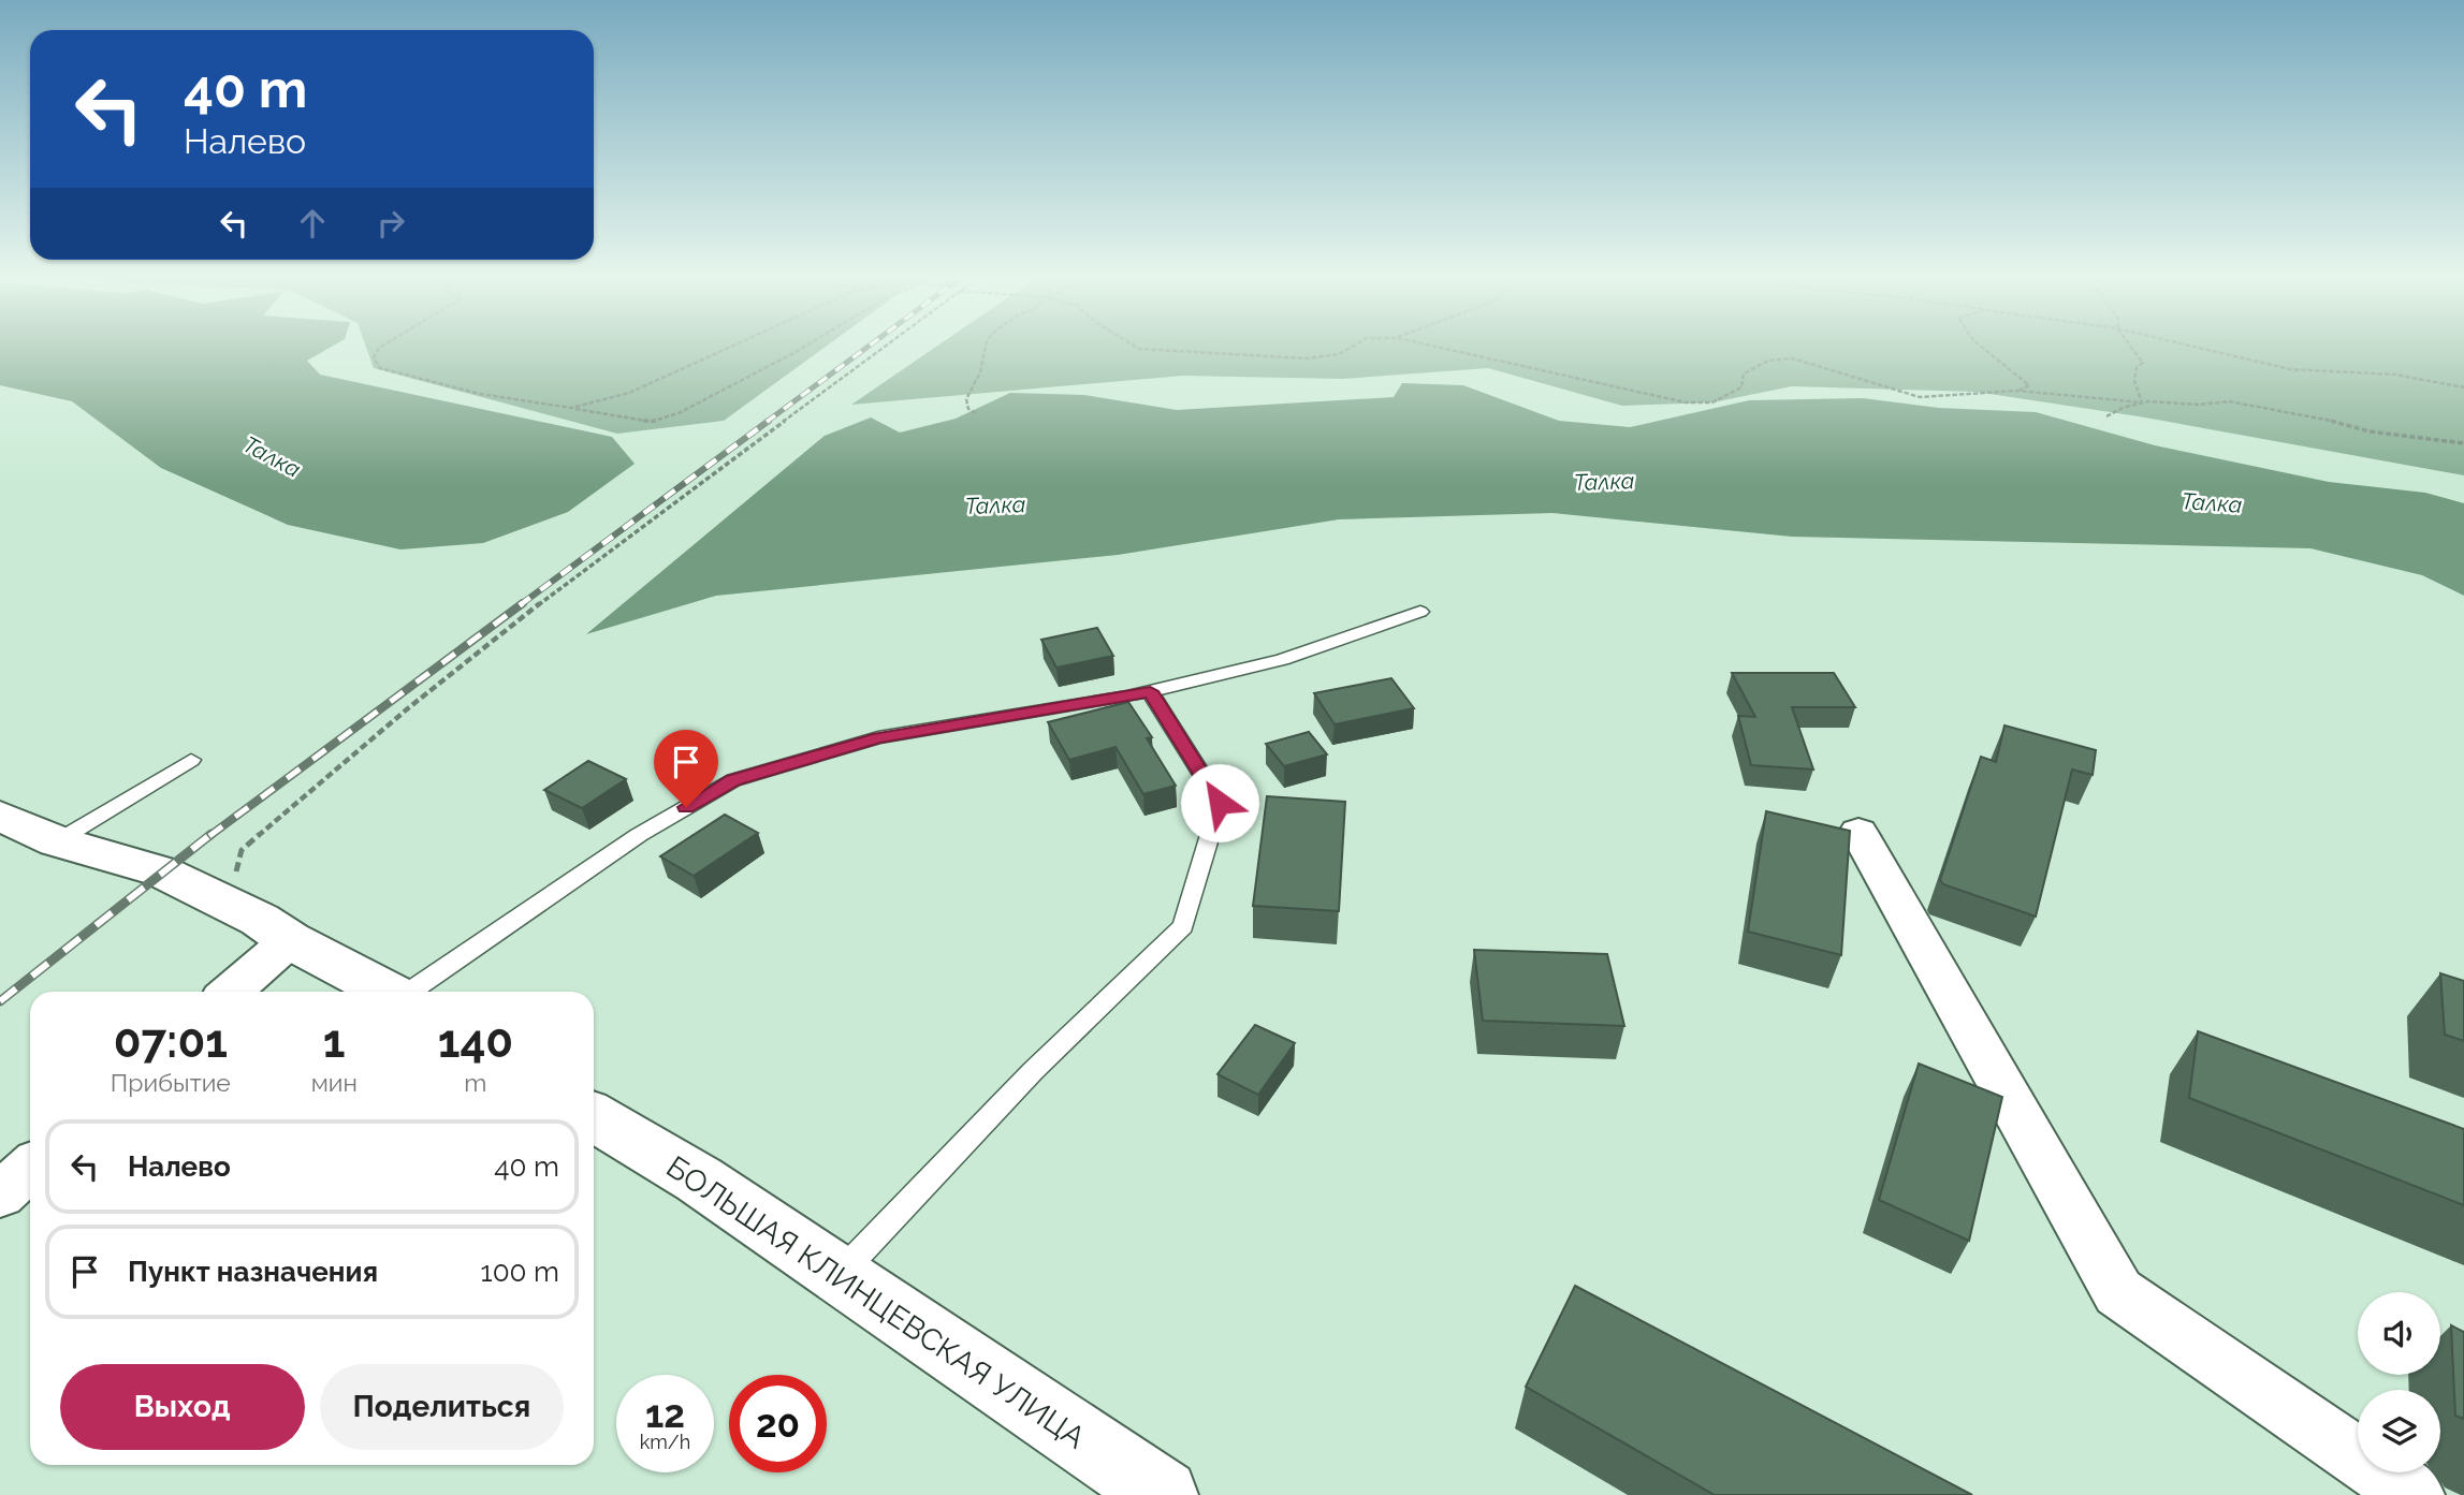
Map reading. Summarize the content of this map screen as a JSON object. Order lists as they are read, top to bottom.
{
  "streets": {
    "street": ["БОЛЬШАЯ КЛИНЦЕВСКАЯ УЛИЦА"]
  },
  "water": ["Талка"],
  "page": {
    "turn": ["40 m", "Налево"],
    "eta": [
      "07:01",
      "Прибытие",
      "1",
      "мин",
      "140",
      "m"
    ],
    "list": [
      {
        "name": "Налево",
        "value": "40 m"
      },
      {
        "name": "Пункт назначения",
        "value": "100 m"
      }
    ],
    "buttons": ["Выход", "Поделиться"],
    "speed": "12 km/h",
    "limit": "20"
  }
}
